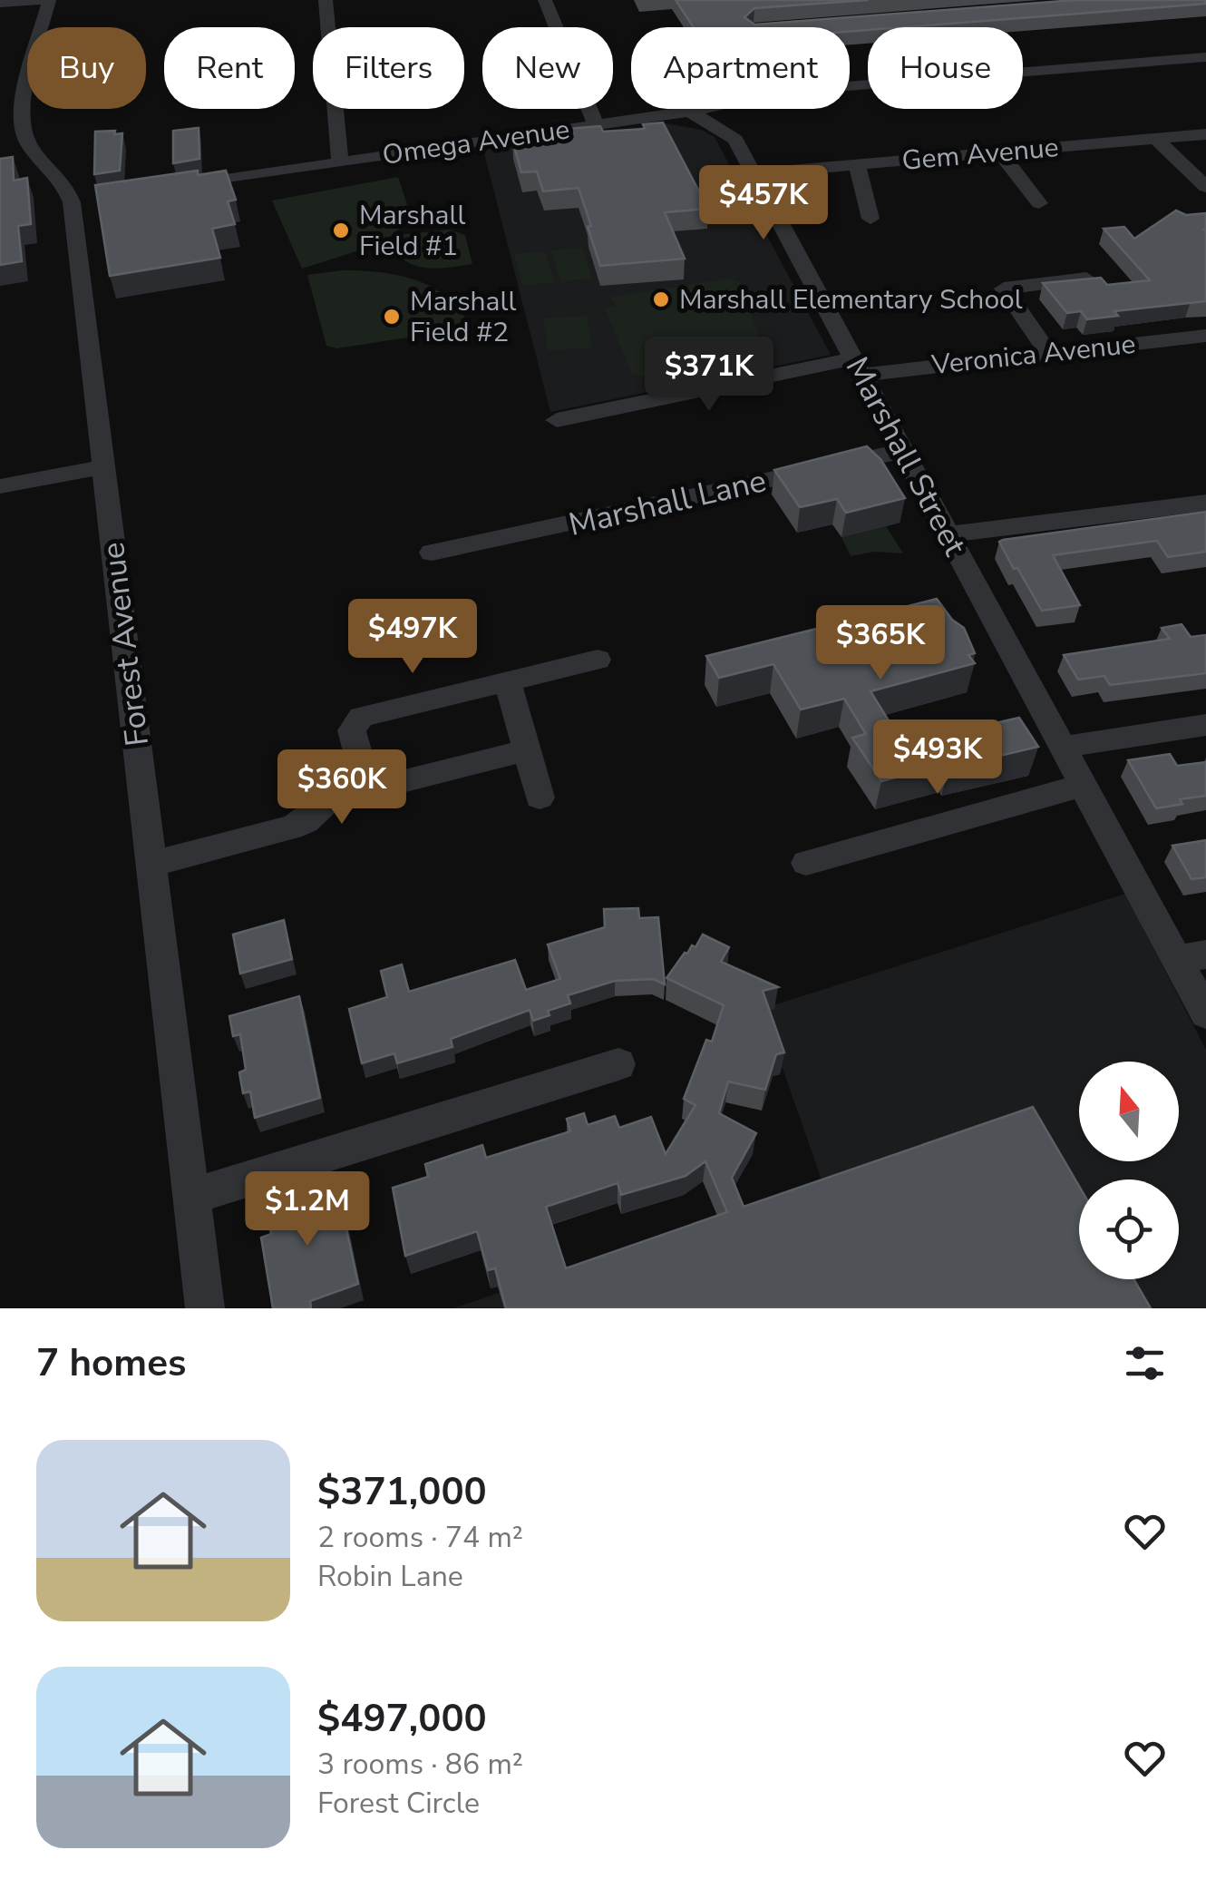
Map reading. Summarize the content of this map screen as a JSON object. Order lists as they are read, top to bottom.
{
  "streets": {
    "street": [
      "Omega Avenue",
      "Gem Avenue",
      "Veronica Avenue",
      "Marshall Street",
      "Marshall Lane",
      "Forest Avenue"
    ]
  },
  "crossings": [
    ["Omega Avenue", "Marshall Street"],
    ["Gem Avenue", "Marshall Street"],
    ["Veronica Avenue", "Marshall Street"],
    ["Marshall Street", "Marshall Lane"]
  ],
  "places": ["Marshall Field #1", "Marshall Elementary School", "Marshall Field #2"],
  "north": "top",
  "page": {
    "chip": [
      "Buy",
      "Rent",
      "Filters",
      "New",
      "Apartment",
      "House"
    ],
    "price": [
      "$457K",
      "$371K",
      "$497K",
      "$365K",
      "$493K",
      "$360K",
      "$1.2M"
    ],
    "heading": "7 homes",
    "list": [
      {
        "name": "$371,000",
        "note": "2 rooms · 74 m² · Robin Lane"
      },
      {
        "name": "$497,000",
        "note": "3 rooms · 86 m² · Forest Circle"
      }
    ]
  }
}
